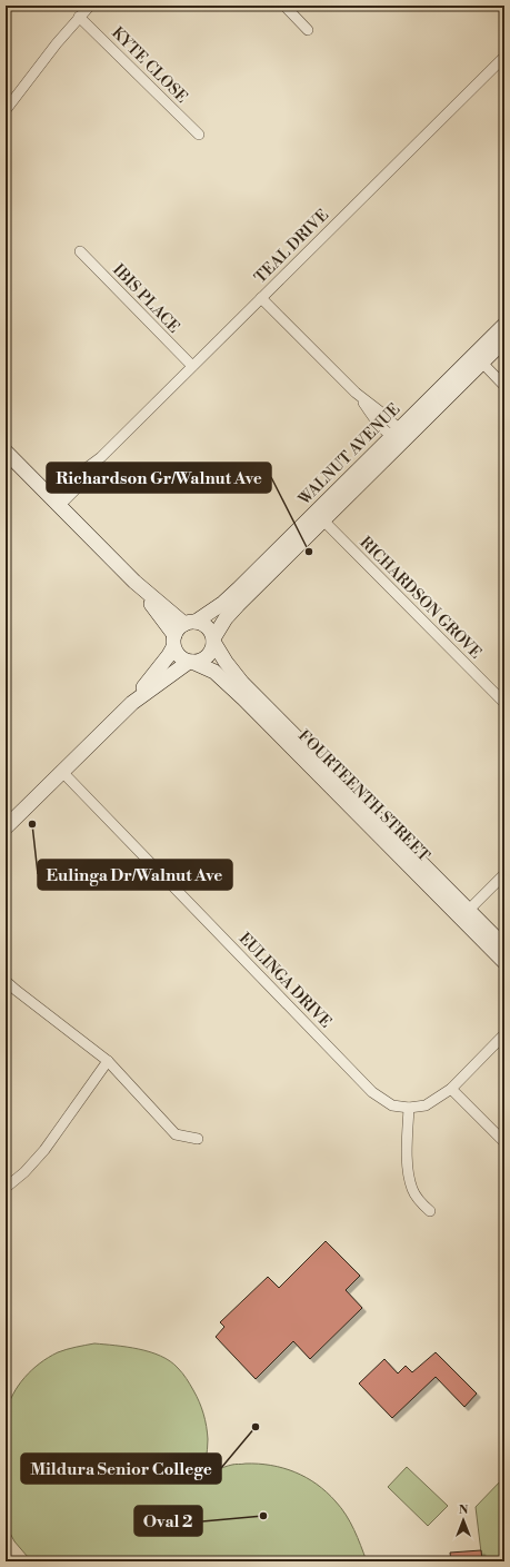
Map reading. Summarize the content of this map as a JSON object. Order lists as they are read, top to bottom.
{
  "streets": {
    "street": [
      "KYTE CLOSE",
      "TEAL DRIVE",
      "IBIS PLACE",
      "WALNUT AVENUE",
      "RICHARDSON GROVE",
      "FOURTEENTH STREET",
      "EULINGA DRIVE"
    ]
  },
  "crossings": [
    ["TEAL DRIVE", "IBIS PLACE"],
    ["WALNUT AVENUE", "RICHARDSON GROVE"],
    ["WALNUT AVENUE", "FOURTEENTH STREET"]
  ],
  "places": [
    "Richardson Gr/Walnut Ave",
    "Eulinga Dr/Walnut Ave",
    "Mildura Senior College",
    "Oval 2"
  ],
  "north": "top"
}
